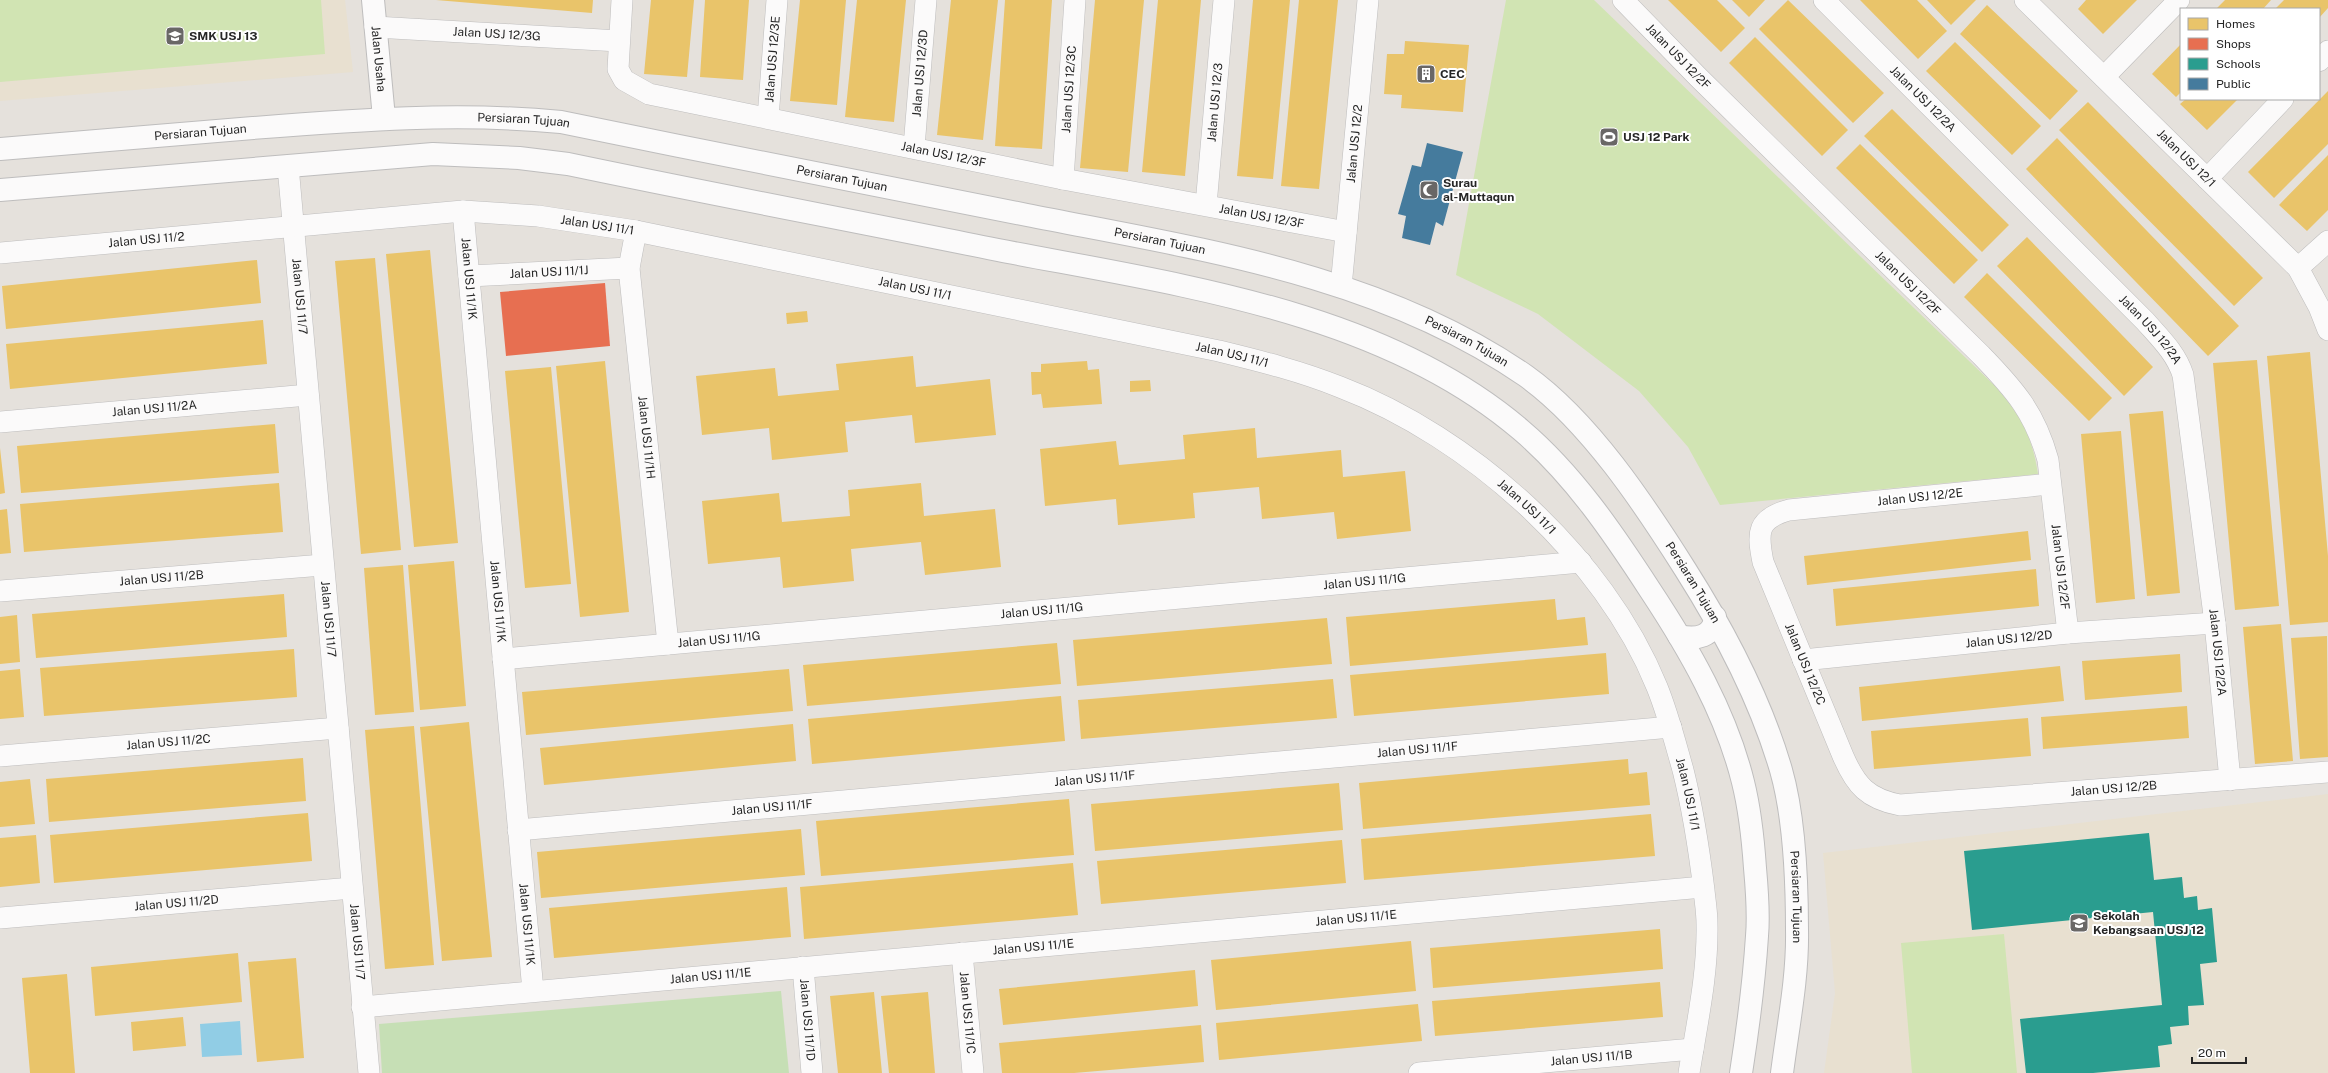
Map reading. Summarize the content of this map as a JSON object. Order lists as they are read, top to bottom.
{
  "streets": {
    "main road": ["Jalan Usaha", "Persiaran Tujuan"],
    "street": [
      "Jalan USJ 12/3G",
      "Jalan USJ 12/2F",
      "Jalan USJ 12/3E",
      "Jalan USJ 12/3D",
      "Jalan USJ 12/3C",
      "Jalan USJ 12/2A",
      "Jalan USJ 12/3",
      "Jalan USJ 12/2",
      "Jalan USJ 12/3F",
      "Jalan USJ 12/1",
      "Jalan USJ 11/1",
      "Jalan USJ 11/2",
      "Jalan USJ 11/1J",
      "Jalan USJ 11/1K",
      "Jalan USJ 11/7",
      "Jalan USJ 11/2A",
      "Jalan USJ 11/1H",
      "Jalan USJ 12/2E",
      "Jalan USJ 11/2B",
      "Jalan USJ 11/1G",
      "Jalan USJ 12/2D",
      "Jalan USJ 12/2C",
      "Jalan USJ 11/2C",
      "Jalan USJ 11/1F",
      "Jalan USJ 12/2B",
      "Jalan USJ 11/2D",
      "Jalan USJ 11/1E",
      "Jalan USJ 11/1C",
      "Jalan USJ 11/1D",
      "Jalan USJ 11/1B"
    ]
  },
  "crossings": [
    ["Jalan USJ 12/3G", "Jalan Usaha"],
    ["Jalan USJ 12/3G", "Jalan USJ 12/3F"],
    ["Jalan USJ 12/2F", "Jalan USJ 12/2E"],
    ["Jalan USJ 12/2F", "Jalan USJ 12/2D"],
    ["Jalan Usaha", "Persiaran Tujuan"],
    ["Jalan USJ 12/3E", "Jalan USJ 12/3F"],
    ["Jalan USJ 12/3D", "Jalan USJ 12/3F"],
    ["Jalan USJ 12/3C", "Jalan USJ 12/3F"],
    ["Jalan USJ 12/2A", "Jalan USJ 12/2D"],
    ["Jalan USJ 12/2A", "Jalan USJ 12/2B"],
    ["Jalan USJ 12/3", "Jalan USJ 12/3F"],
    ["Persiaran Tujuan", "Jalan USJ 12/2"],
    ["Jalan USJ 12/2", "Jalan USJ 12/3F"],
    ["Jalan USJ 11/1", "Jalan USJ 11/2"],
    ["Jalan USJ 11/1", "Jalan USJ 11/1K"],
    ["Jalan USJ 11/1", "Jalan USJ 11/7"],
    ["Jalan USJ 11/1", "Jalan USJ 11/1H"],
    ["Jalan USJ 11/1", "Jalan USJ 11/1G"],
    ["Jalan USJ 11/1", "Jalan USJ 11/1F"],
    ["Jalan USJ 11/1", "Jalan USJ 11/1E"],
    ["Jalan USJ 11/1", "Jalan USJ 11/1B"],
    ["Jalan USJ 11/2", "Jalan USJ 11/7"],
    ["Jalan USJ 11/1J", "Jalan USJ 11/1K"],
    ["Jalan USJ 11/1J", "Jalan USJ 11/1H"],
    ["Jalan USJ 11/1K", "Jalan USJ 11/1G"],
    ["Jalan USJ 11/1K", "Jalan USJ 11/1F"],
    ["Jalan USJ 11/1K", "Jalan USJ 11/1E"],
    ["Jalan USJ 11/7", "Jalan USJ 11/2A"],
    ["Jalan USJ 11/7", "Jalan USJ 11/2B"],
    ["Jalan USJ 11/7", "Jalan USJ 11/2C"],
    ["Jalan USJ 11/7", "Jalan USJ 11/2D"],
    ["Jalan USJ 11/7", "Jalan USJ 11/1E"],
    ["Jalan USJ 11/1H", "Jalan USJ 11/1G"],
    ["Jalan USJ 12/2E", "Jalan USJ 12/2C"],
    ["Jalan USJ 12/2D", "Jalan USJ 12/2C"],
    ["Jalan USJ 12/2C", "Jalan USJ 12/2B"],
    ["Jalan USJ 11/1E", "Jalan USJ 11/1C"],
    ["Jalan USJ 11/1E", "Jalan USJ 11/1D"]
  ],
  "places": {
    "school or university": ["SMK USJ 13", "Sekolah Kebangsaan USJ 12"],
    "building": ["CEC"],
    "sports": ["USJ 12 Park"],
    "mosque": ["Surau al-Muttaqun"]
  },
  "legend": [
    "Homes",
    "Shops",
    "Schools",
    "Public"
  ],
  "scale_bar": "20 m"
}
